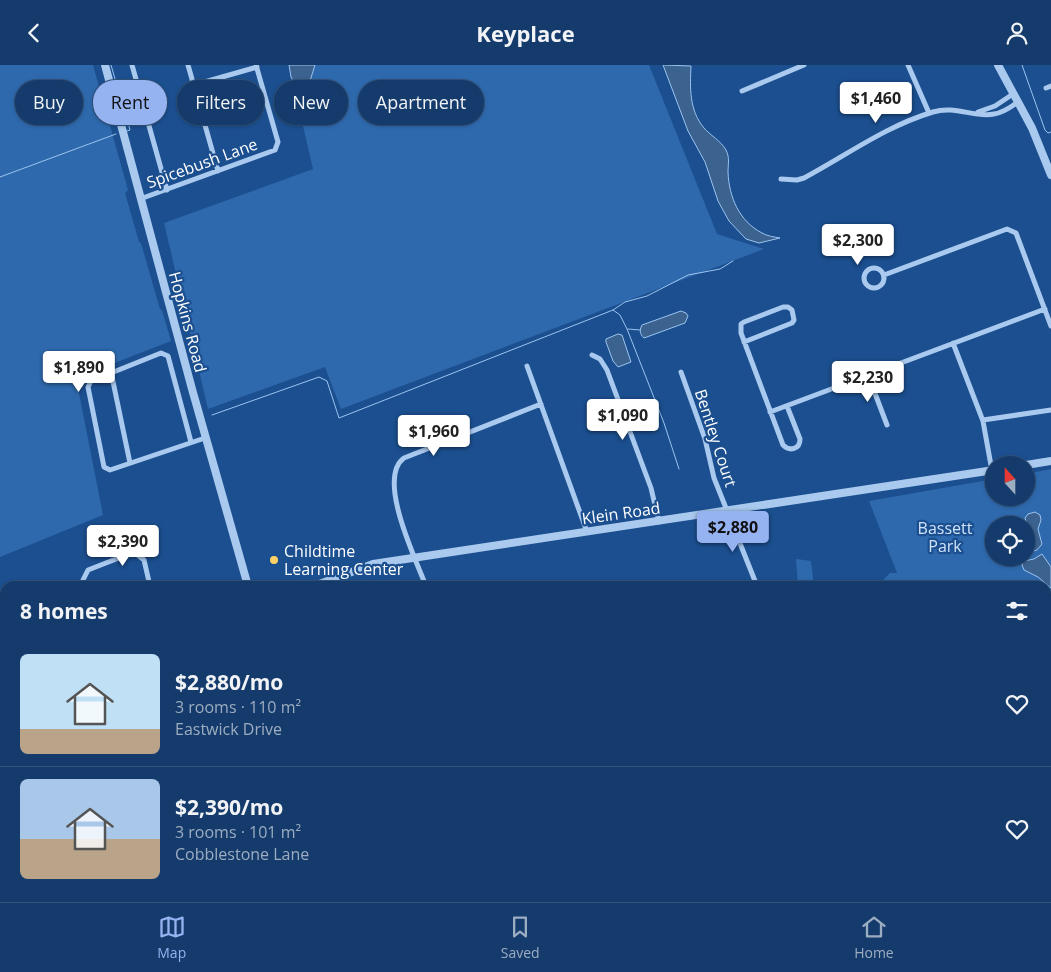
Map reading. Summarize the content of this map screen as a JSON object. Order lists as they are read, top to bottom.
{
  "streets": {
    "street": [
      "Spicebush Lane",
      "Hopkins Road",
      "Bentley Court",
      "Klein Road"
    ]
  },
  "crossings": [
    ["Spicebush Lane", "Hopkins Road"],
    ["Bentley Court", "Klein Road"]
  ],
  "parks": ["Bassett Park"],
  "places": ["Childtime Learning Center"],
  "north": "top",
  "page": {
    "header": "Keyplace",
    "chip": [
      "Buy",
      "Rent",
      "Filters",
      "New",
      "Apartment"
    ],
    "price": [
      "$1,460",
      "$2,300",
      "$1,890",
      "$2,230",
      "$1,090",
      "$1,960",
      "$2,880",
      "$2,390"
    ],
    "heading": "8 homes",
    "list": [
      {
        "name": "$2,880/mo",
        "note": "3 rooms · 110 m² · Eastwick Drive"
      },
      {
        "name": "$2,390/mo",
        "note": "3 rooms · 101 m² · Cobblestone Lane"
      }
    ],
    "tabs": ["Map", "Saved", "Home"]
  }
}
